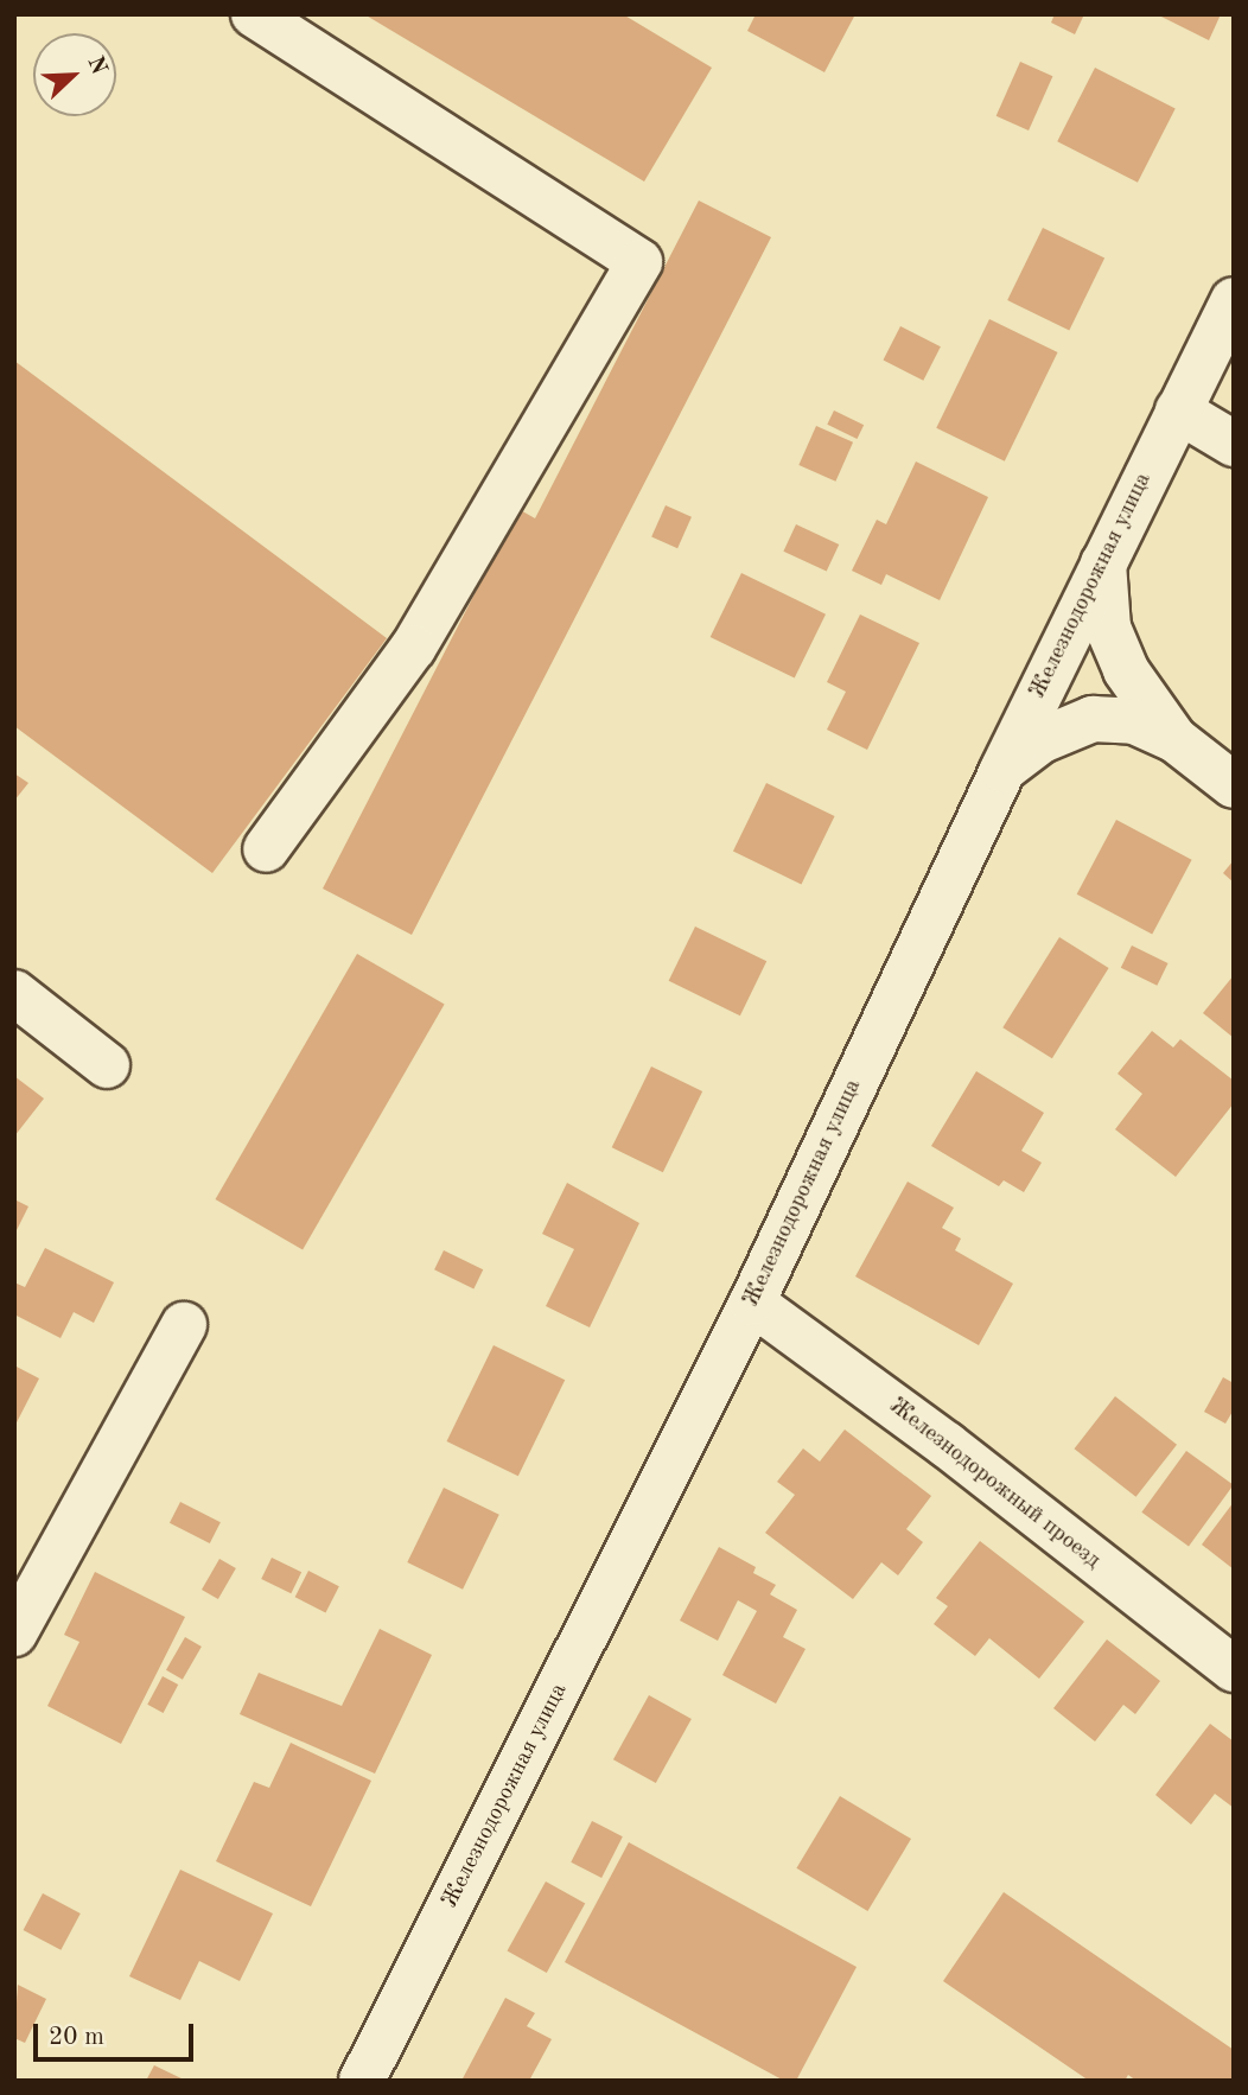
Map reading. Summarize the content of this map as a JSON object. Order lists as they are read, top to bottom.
{
  "streets": {
    "street": ["Железнодорожная улица", "Железнодорожный проезд"]
  },
  "crossings": [
    ["Железнодорожная улица", "Железнодорожный проезд"]
  ],
  "scale_bar": "20 m",
  "north": "top right"
}
